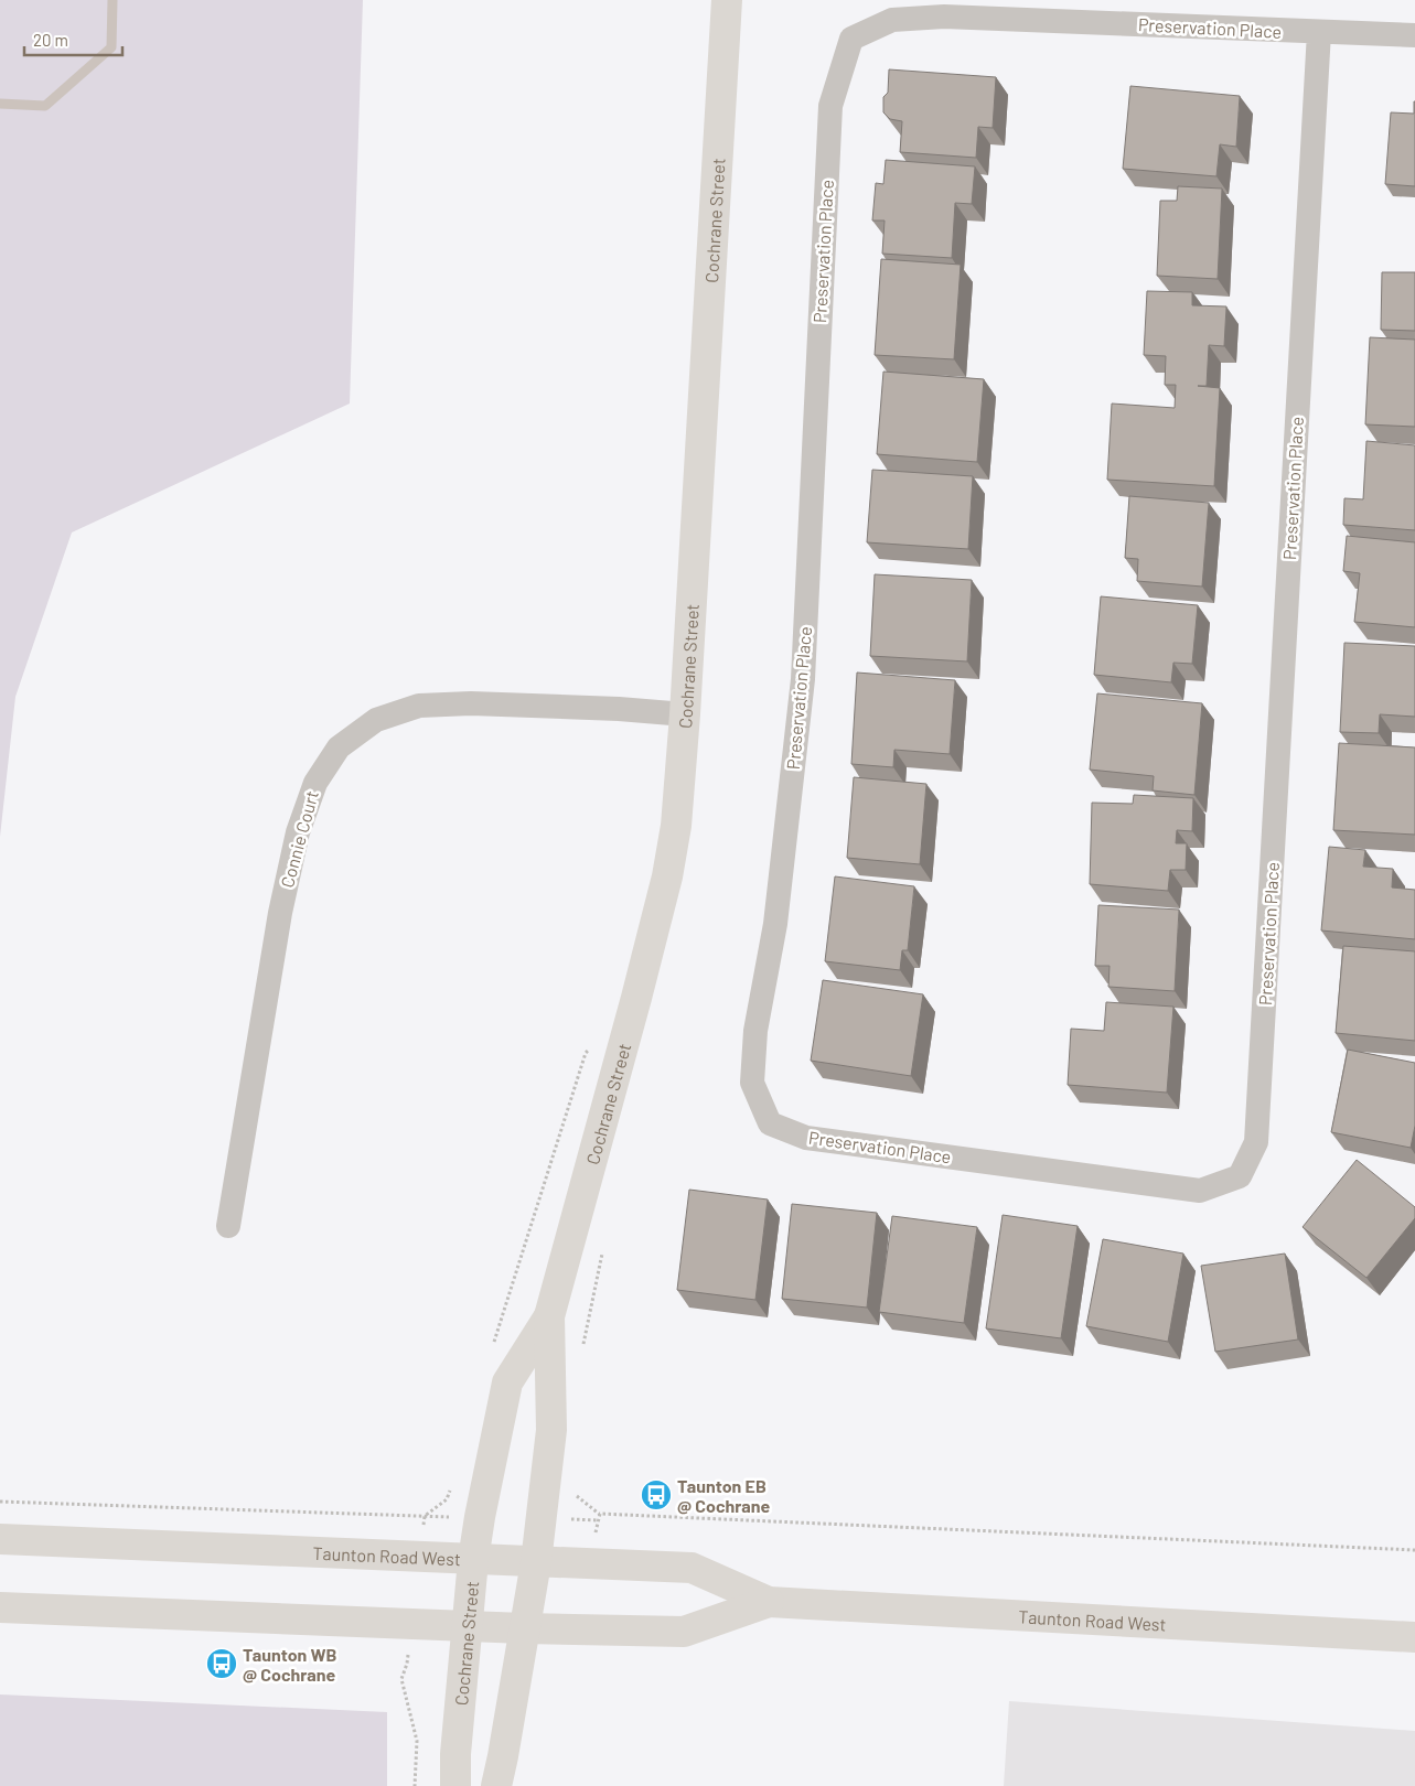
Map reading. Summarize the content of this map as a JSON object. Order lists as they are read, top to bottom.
{
  "streets": {
    "street": [
      "Preservation Place",
      "Cochrane Street",
      "Connie Court",
      "Taunton Road West"
    ]
  },
  "crossings": [
    ["Cochrane Street", "Connie Court"],
    ["Cochrane Street", "Taunton Road West"]
  ],
  "places": {
    "bus stop": ["Taunton EB @ Cochrane", "Taunton WB @ Cochrane"]
  },
  "scale_bar": "20 m"
}
